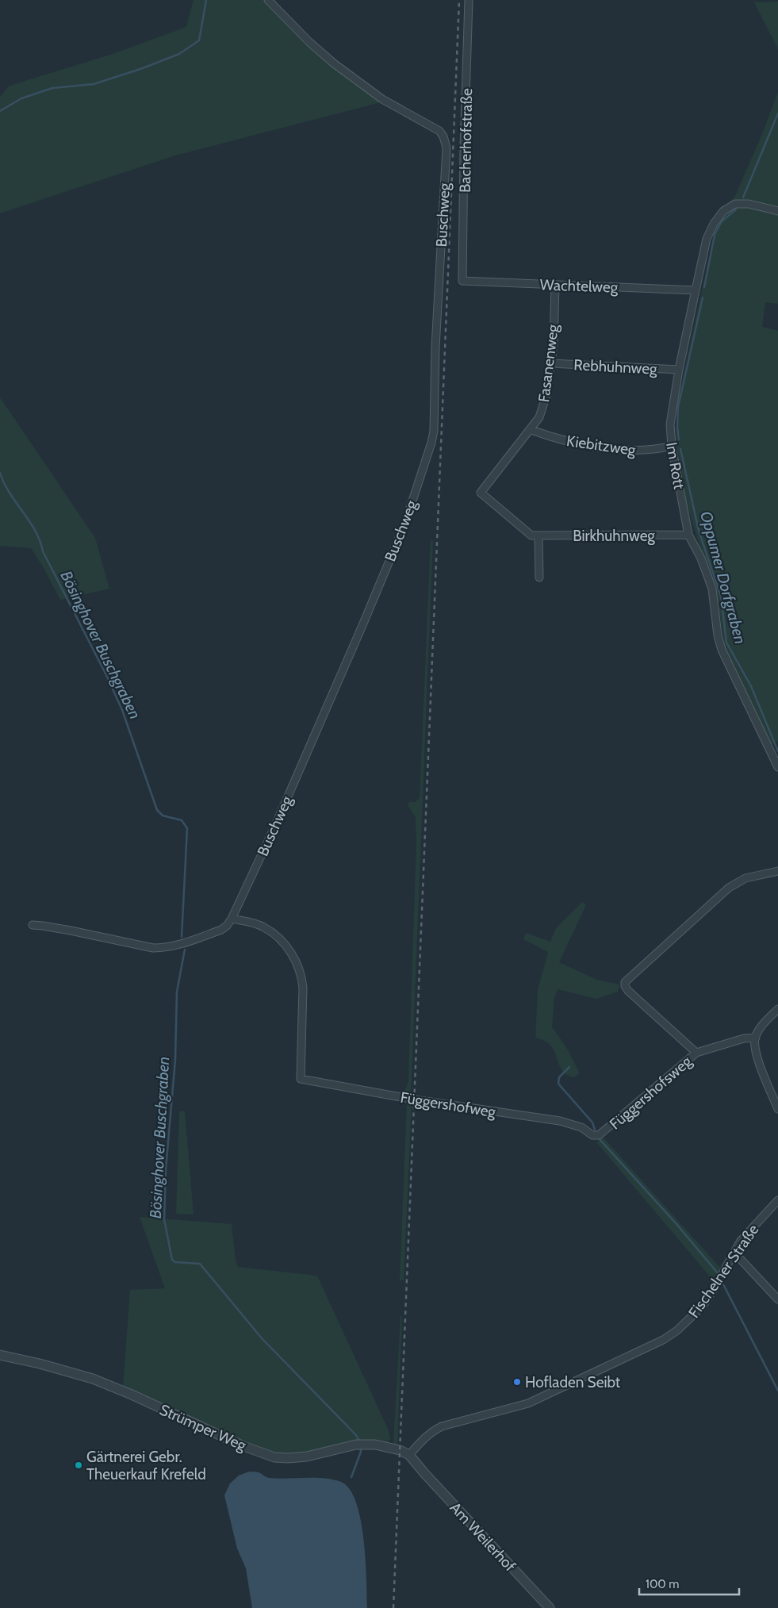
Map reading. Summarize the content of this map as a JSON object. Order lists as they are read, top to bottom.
{
  "streets": {
    "street": [
      "Bacherhofstraße",
      "Buschweg",
      "Wachtelweg",
      "Fasanenweg",
      "Rebhuhnweg",
      "Kiebitzweg",
      "Im Rott",
      "Birkhuhnweg",
      "Függershofsweg",
      "Függershofweg",
      "Fischelner Straße",
      "Strümper Weg",
      "Am Weilerhof"
    ]
  },
  "crossings": [
    ["Bacherhofstraße", "Wachtelweg"],
    ["Buschweg", "Függershofweg"],
    ["Wachtelweg", "Fasanenweg"],
    ["Wachtelweg", "Im Rott"],
    ["Fasanenweg", "Rebhuhnweg"],
    ["Fasanenweg", "Kiebitzweg"],
    ["Fasanenweg", "Birkhuhnweg"],
    ["Rebhuhnweg", "Im Rott"],
    ["Kiebitzweg", "Im Rott"],
    ["Im Rott", "Birkhuhnweg"],
    ["Függershofsweg", "Függershofweg"],
    ["Fischelner Straße", "Strümper Weg"],
    ["Fischelner Straße", "Am Weilerhof"],
    ["Strümper Weg", "Am Weilerhof"]
  ],
  "water": ["Oppumer Dorfgraben", "Bösinghover Buschgraben"],
  "places": ["Hofladen Seibt", "Gärtnerei Gebr. Theuerkauf Krefeld"],
  "scale_bar": "100 m"
}
